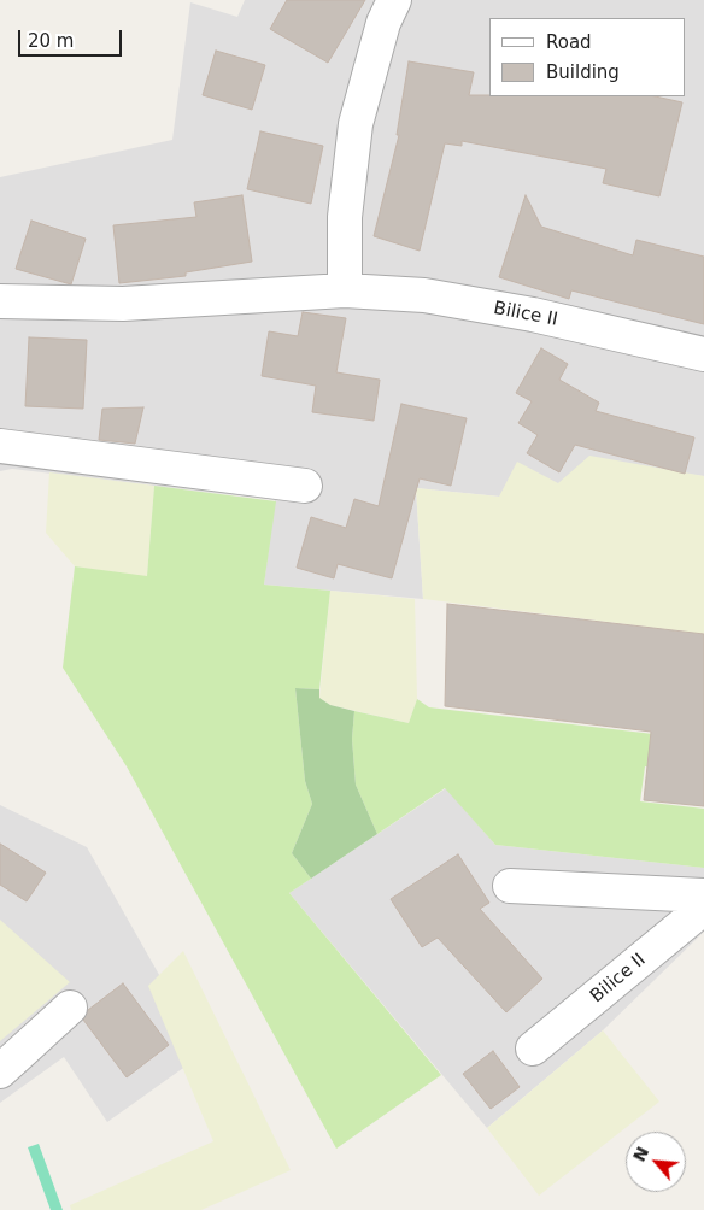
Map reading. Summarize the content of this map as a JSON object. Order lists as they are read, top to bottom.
{
  "streets": {
    "street": ["Bilice II"]
  },
  "legend": ["Road", "Building"],
  "scale_bar": "20 m",
  "north": "top left"
}
